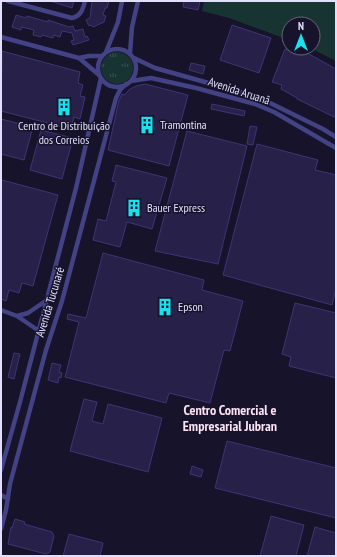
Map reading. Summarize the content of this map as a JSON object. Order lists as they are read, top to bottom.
{
  "streets": {
    "street": ["Avenida Aruanã", "Avenida Tucunaré"]
  },
  "crossings": [
    ["Avenida Aruanã", "Avenida Tucunaré"]
  ],
  "districts": ["Centro Comercial e Empresarial Jubran"],
  "places": {
    "building": [
      "Centro de Distribuição dos Correios",
      "Tramontina",
      "Bauer Express",
      "Epson"
    ]
  },
  "north": "top"
}
